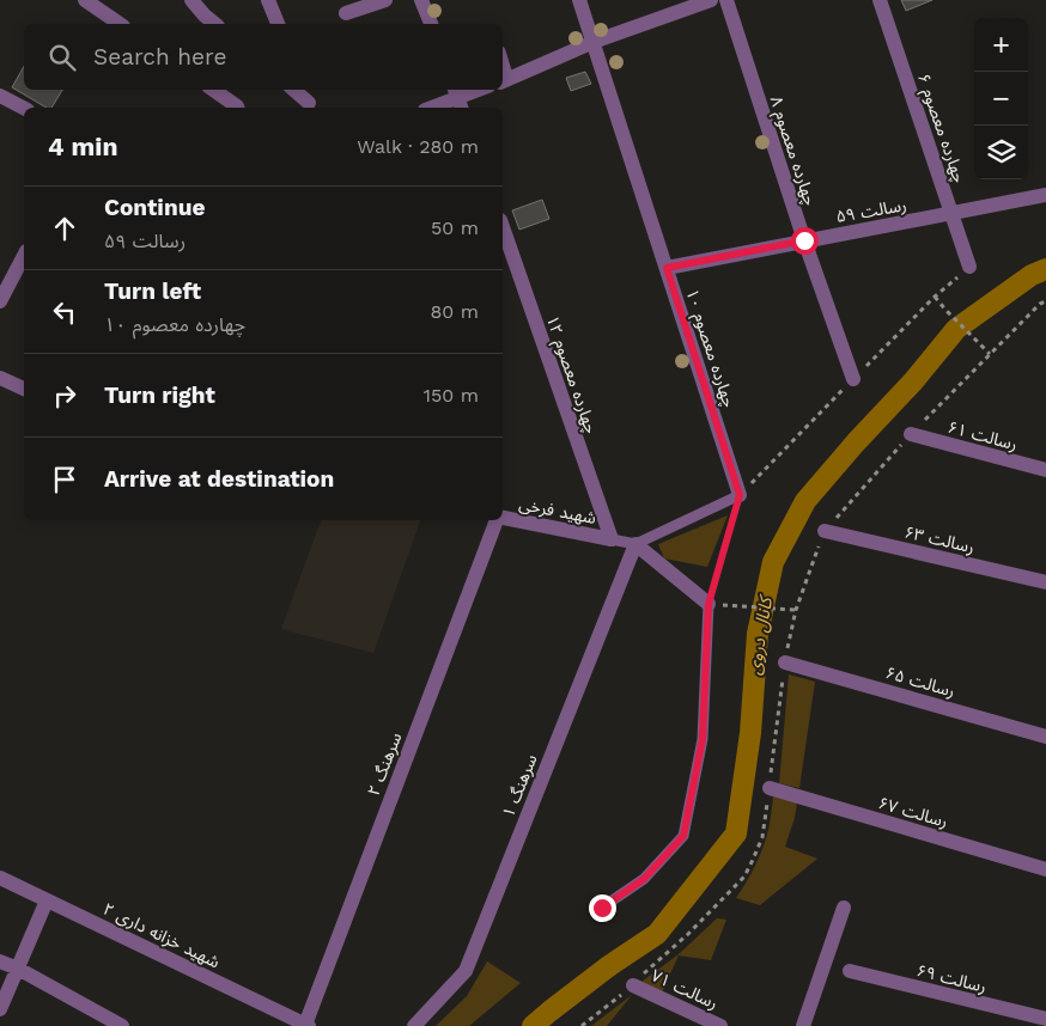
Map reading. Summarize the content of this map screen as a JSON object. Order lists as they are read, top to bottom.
{
  "streets": {
    "street": [
      "چهارده معصوم ۶",
      "چهارده معصوم ۸",
      "رسالت ۵۹",
      "چهارده معصوم ۱۰",
      "چهارده معصوم ۱۲",
      "رسالت ۶۱",
      "شهید فرخی",
      "رسالت ۶۳",
      "رسالت ۶۵",
      "سرهنگ ۲",
      "سرهنگ ۱",
      "رسالت ۶۷",
      "شهید خزانه داری ۲",
      "رسالت ۶۹",
      "رسالت ۷۱"
    ]
  },
  "crossings": [
    ["چهارده معصوم ۶", "رسالت ۵۹"],
    ["چهارده معصوم ۸", "رسالت ۵۹"],
    ["رسالت ۵۹", "چهارده معصوم ۱۰"],
    ["چهارده معصوم ۱۲", "شهید فرخی"],
    ["سرهنگ ۲", "شهید خزانه داری ۲"]
  ],
  "water": ["کانال دروی"],
  "page": {
    "map_buttons": ["+", "−"],
    "search": "Search here",
    "heading": ["4 min", "Walk · 280 m"],
    "list": [
      ["Continue", "رسالت ۵۹", "50 m"],
      ["Turn left", "چهارده معصوم ۱۰", "80 m"],
      ["Turn right", "150 m"],
      "Arrive at destination"
    ]
  }
}
